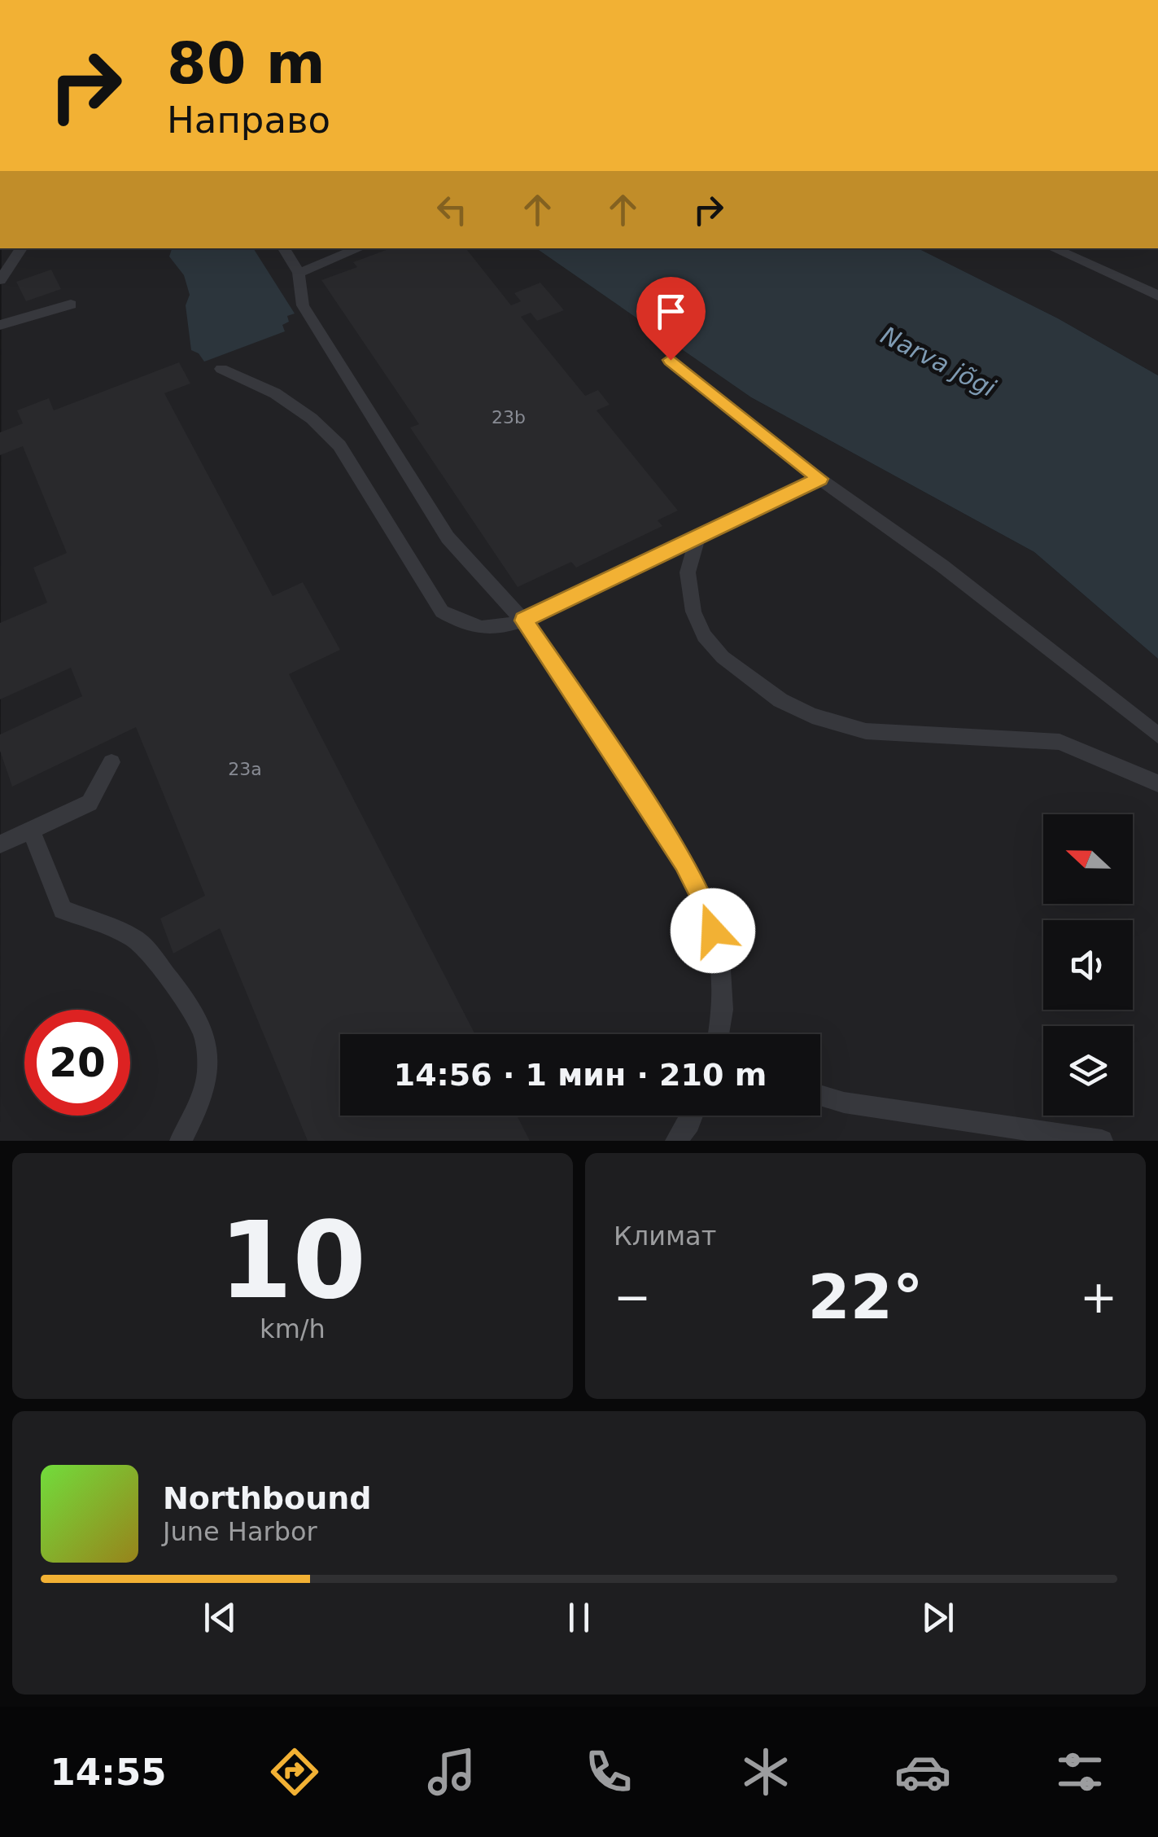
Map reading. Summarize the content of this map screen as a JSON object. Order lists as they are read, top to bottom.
{
  "water": ["Narva jõgi"],
  "house_numbers": ["23b", "23a"],
  "north": "left",
  "page": {
    "turn": ["80 m", "Направо"],
    "limit": "20",
    "trip": "14:56 · 1 мин · 210 m",
    "tile": [
      ["10", "km/h"],
      "Климат"
    ],
    "heat": ["−", "22°", "+"],
    "song": ["Northbound", "June Harbor"],
    "tabs": "14:55"
  }
}
